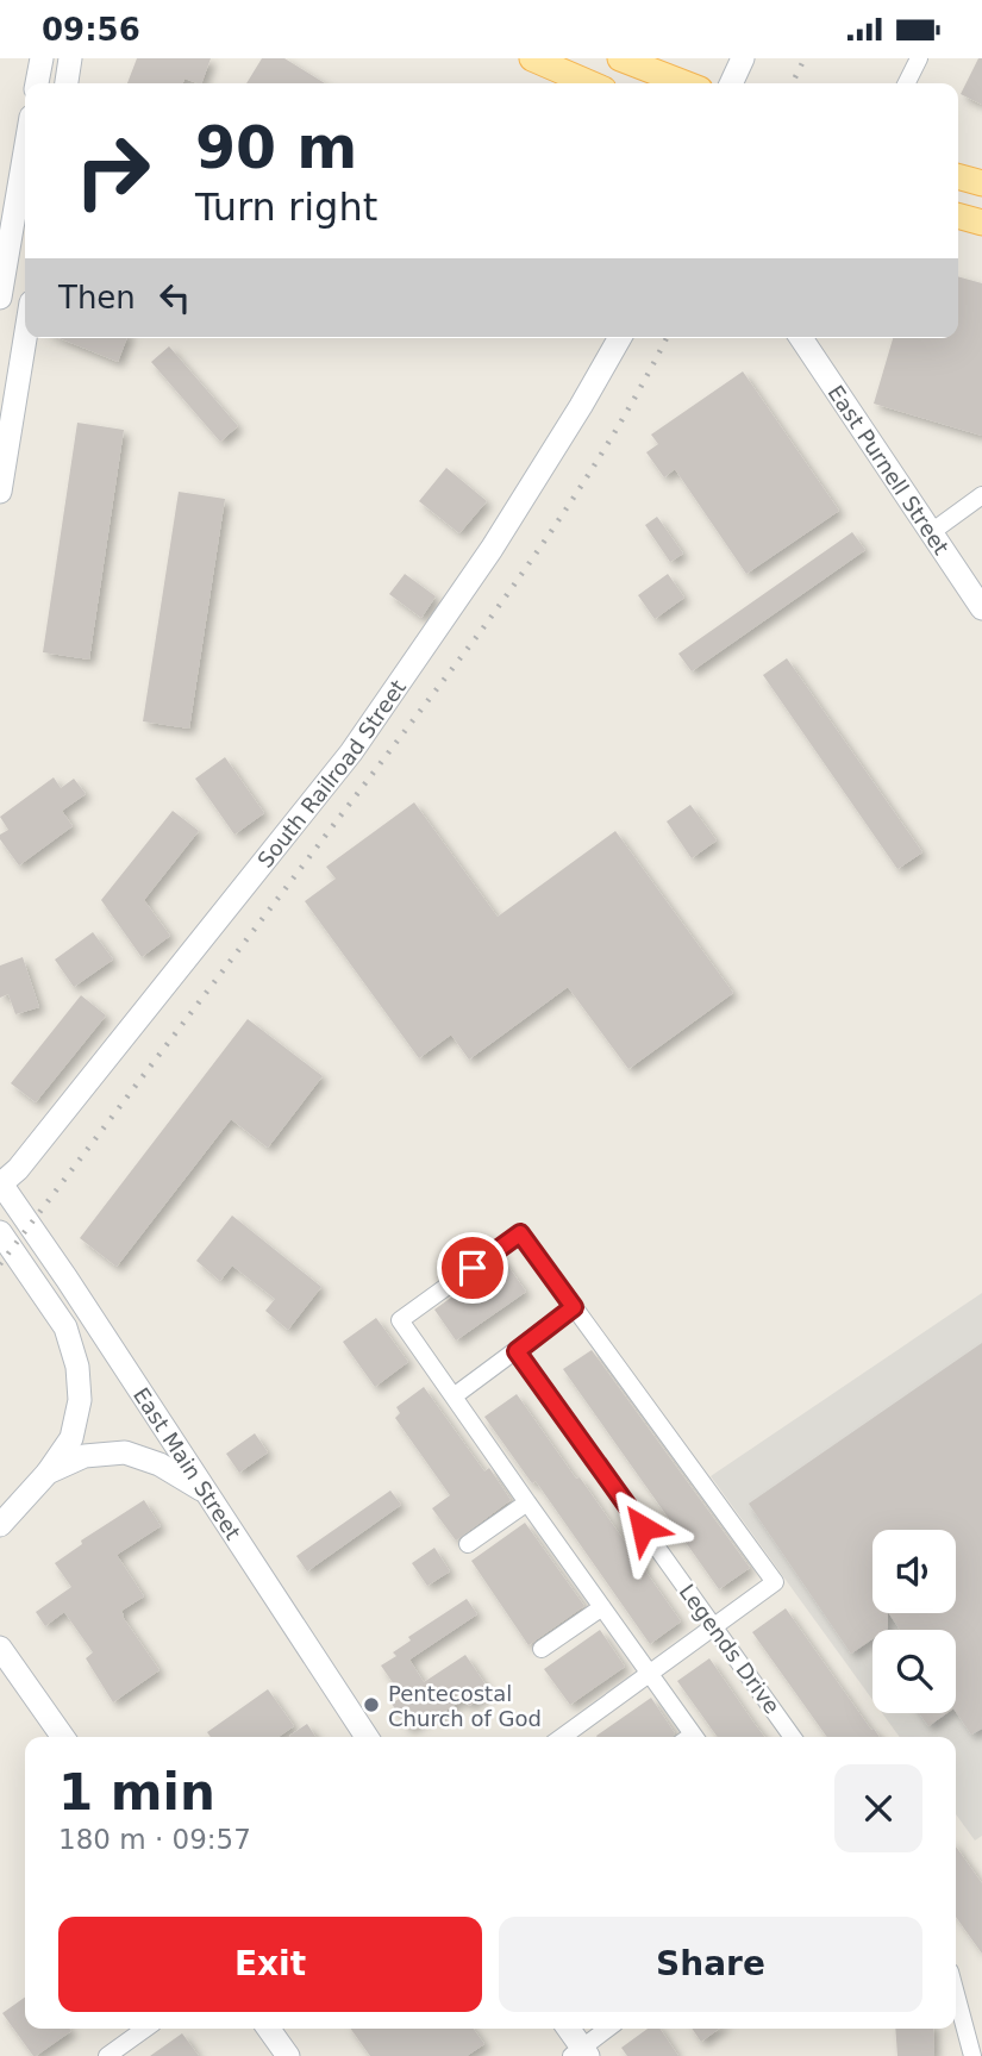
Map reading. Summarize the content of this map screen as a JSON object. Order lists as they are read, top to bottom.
{
  "streets": {
    "main road": ["East Purnell Street", "South Railroad Street", "East Main Street"],
    "street": ["Legends Drive"]
  },
  "crossings": [
    ["South Railroad Street", "East Main Street"]
  ],
  "places": ["Pentecostal Church of God"],
  "page": {
    "status": "09:56",
    "turn": ["90 m", "Turn right"],
    "then": "Then",
    "heading": ["1 min", "180 m · 09:57"],
    "buttons": ["Exit", "Share"]
  }
}
